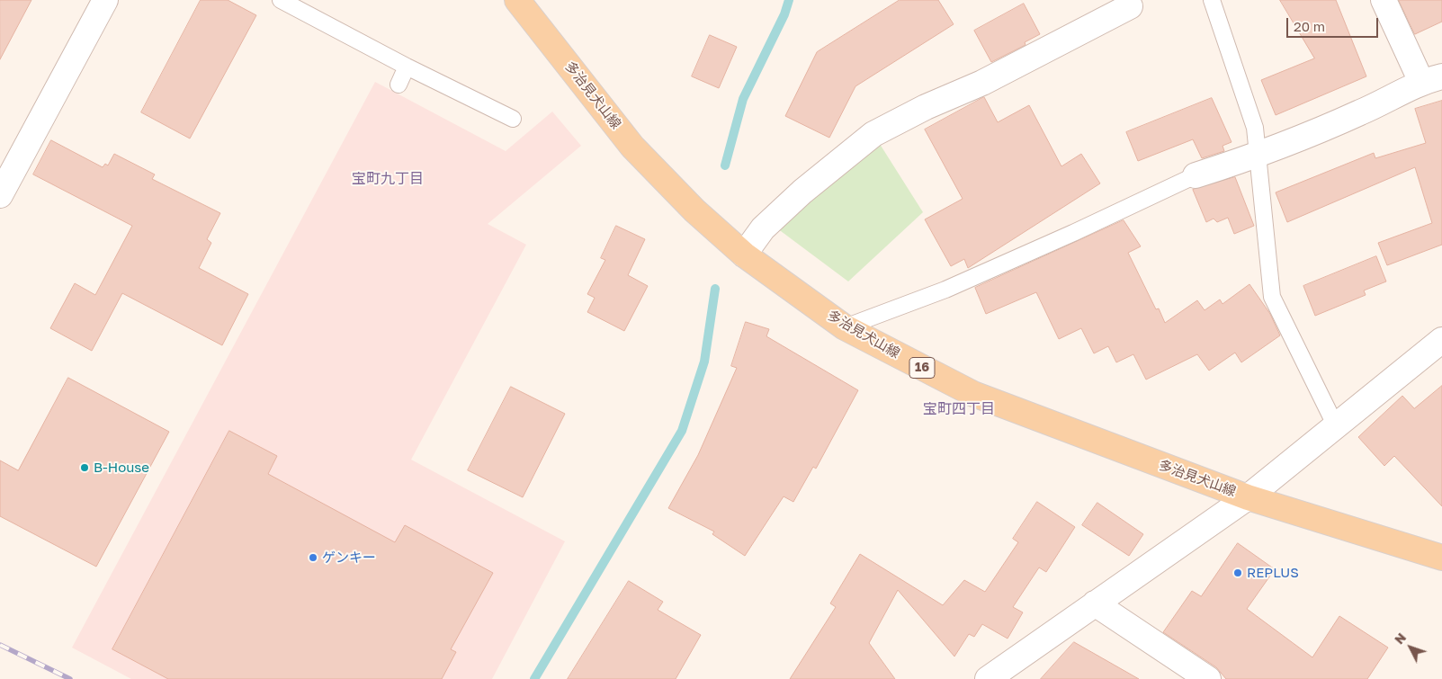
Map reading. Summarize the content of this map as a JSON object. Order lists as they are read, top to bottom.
{
  "streets": {
    "main road": ["多治見犬山線", "16"]
  },
  "districts": ["宝町九丁目", "宝町四丁目"],
  "places": ["B-House", "ゲンキー", "REPLUS"],
  "scale_bar": "20 m",
  "north": "top left"
}
